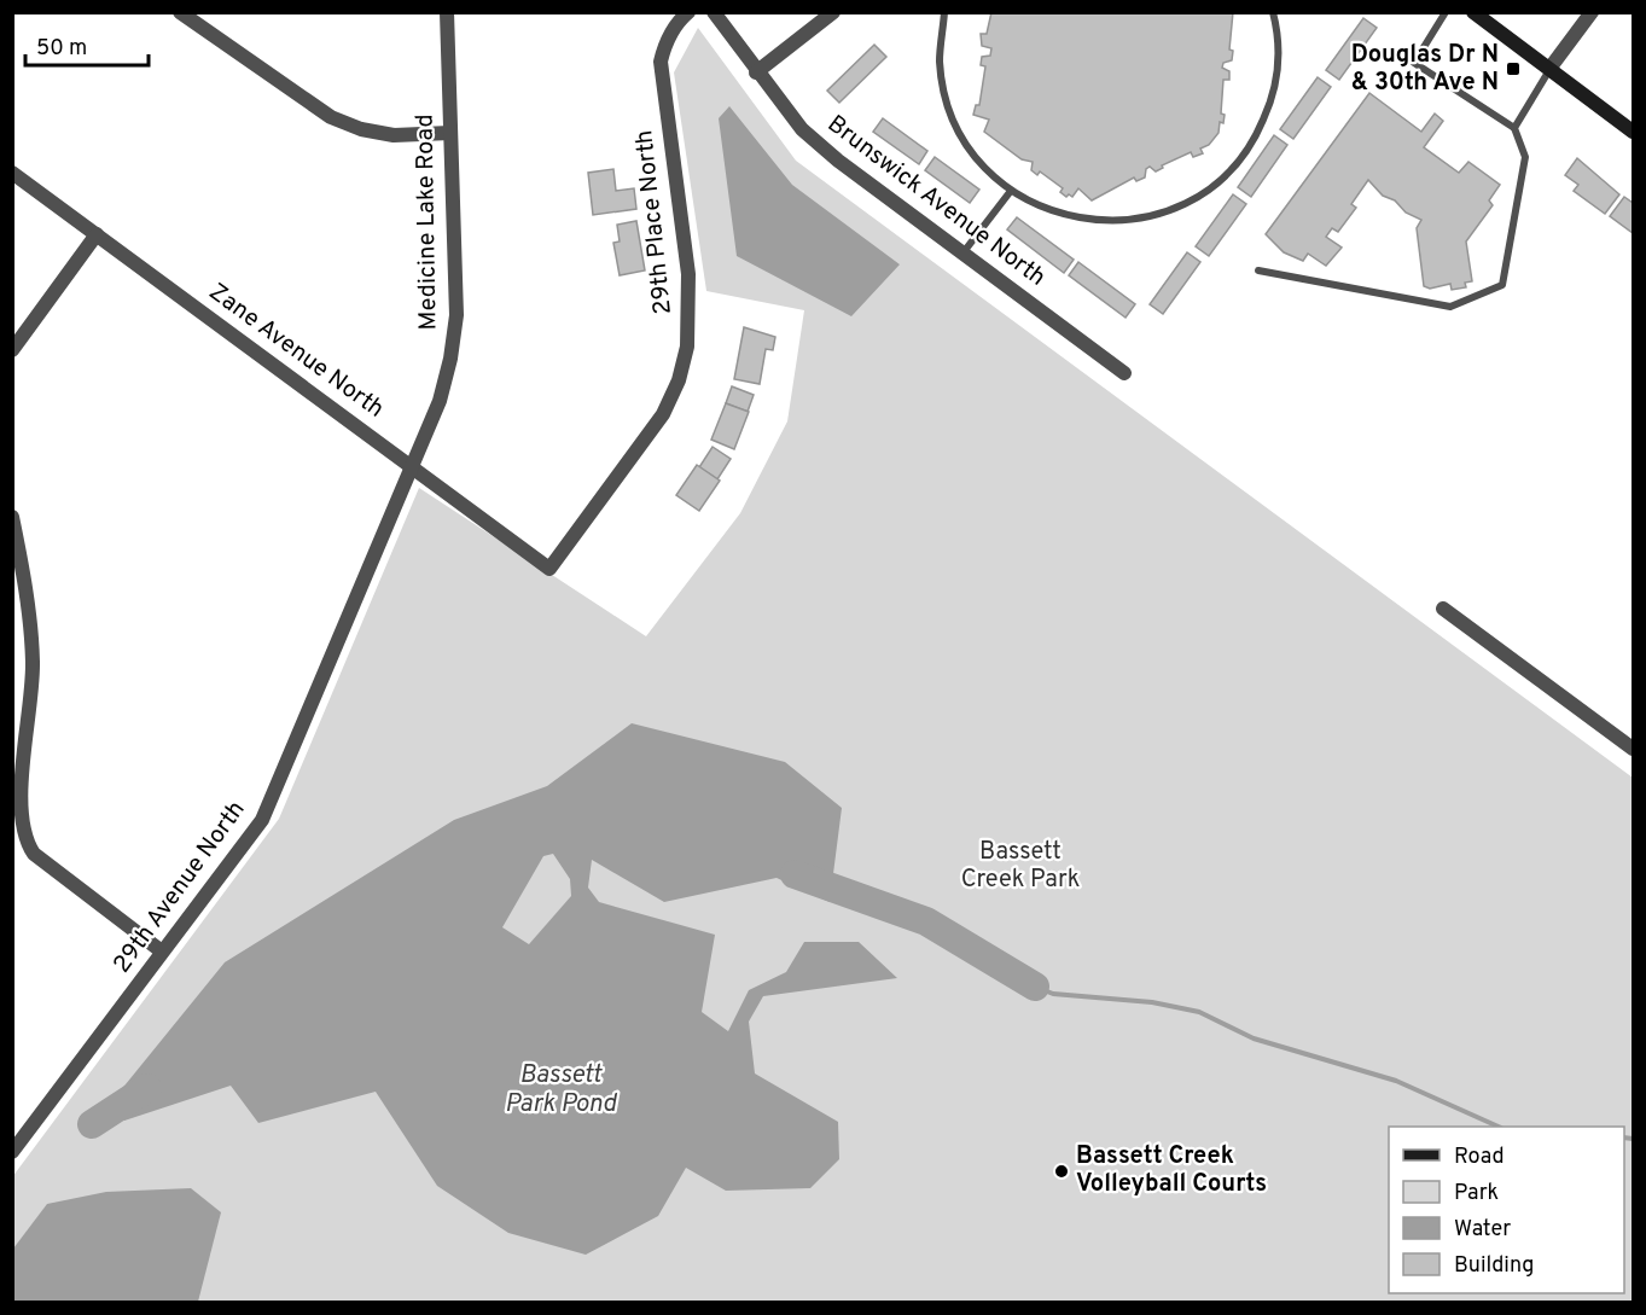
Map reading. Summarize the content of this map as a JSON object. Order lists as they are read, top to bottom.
{
  "streets": {
    "street": [
      "Brunswick Avenue North",
      "Medicine Lake Road",
      "29th Place North",
      "Zane Avenue North",
      "29th Avenue North"
    ]
  },
  "crossings": [
    ["Medicine Lake Road", "Zane Avenue North"],
    ["Medicine Lake Road", "29th Avenue North"],
    ["29th Place North", "Zane Avenue North"],
    ["Zane Avenue North", "29th Avenue North"]
  ],
  "water": ["Bassett Park Pond"],
  "parks": ["Bassett Creek Park"],
  "places": {
    "transit": ["Douglas Dr N & 30th Ave N"],
    "other": ["Bassett Creek Volleyball Courts"]
  },
  "legend": [
    "Road",
    "Park",
    "Water",
    "Building"
  ],
  "scale_bar": "50 m"
}
